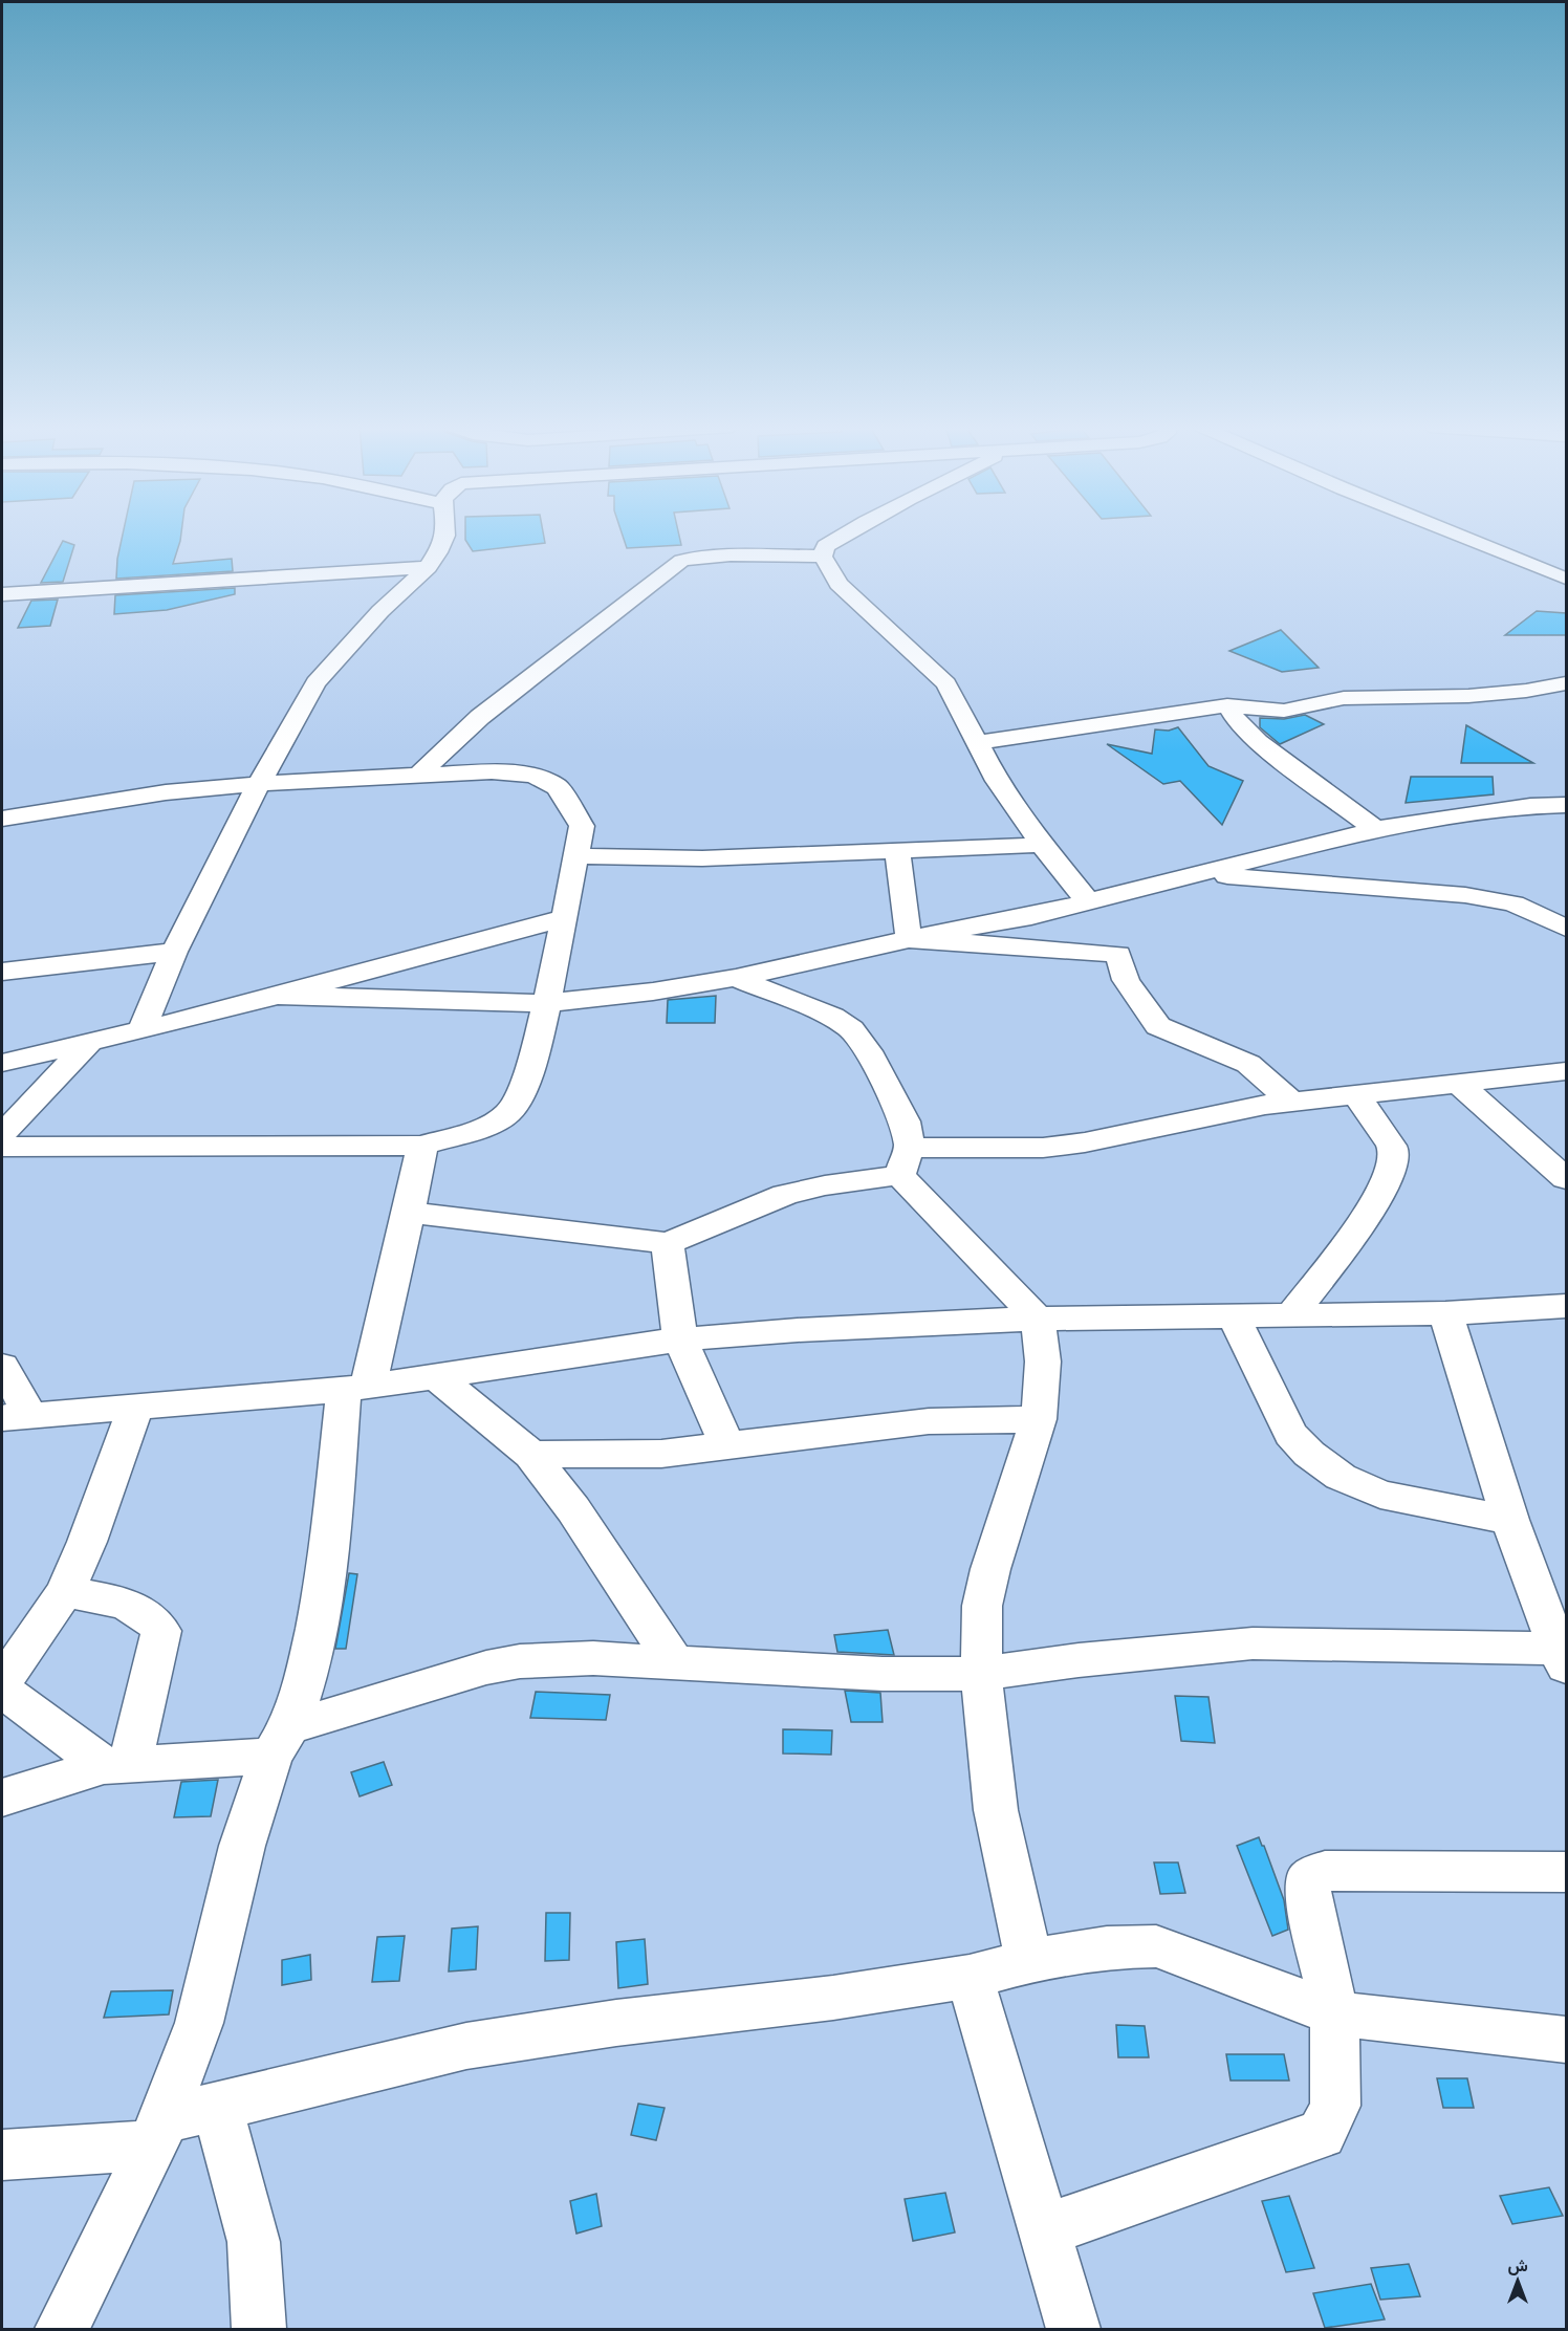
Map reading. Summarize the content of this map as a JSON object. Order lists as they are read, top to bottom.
{
  "north": "top"
}
